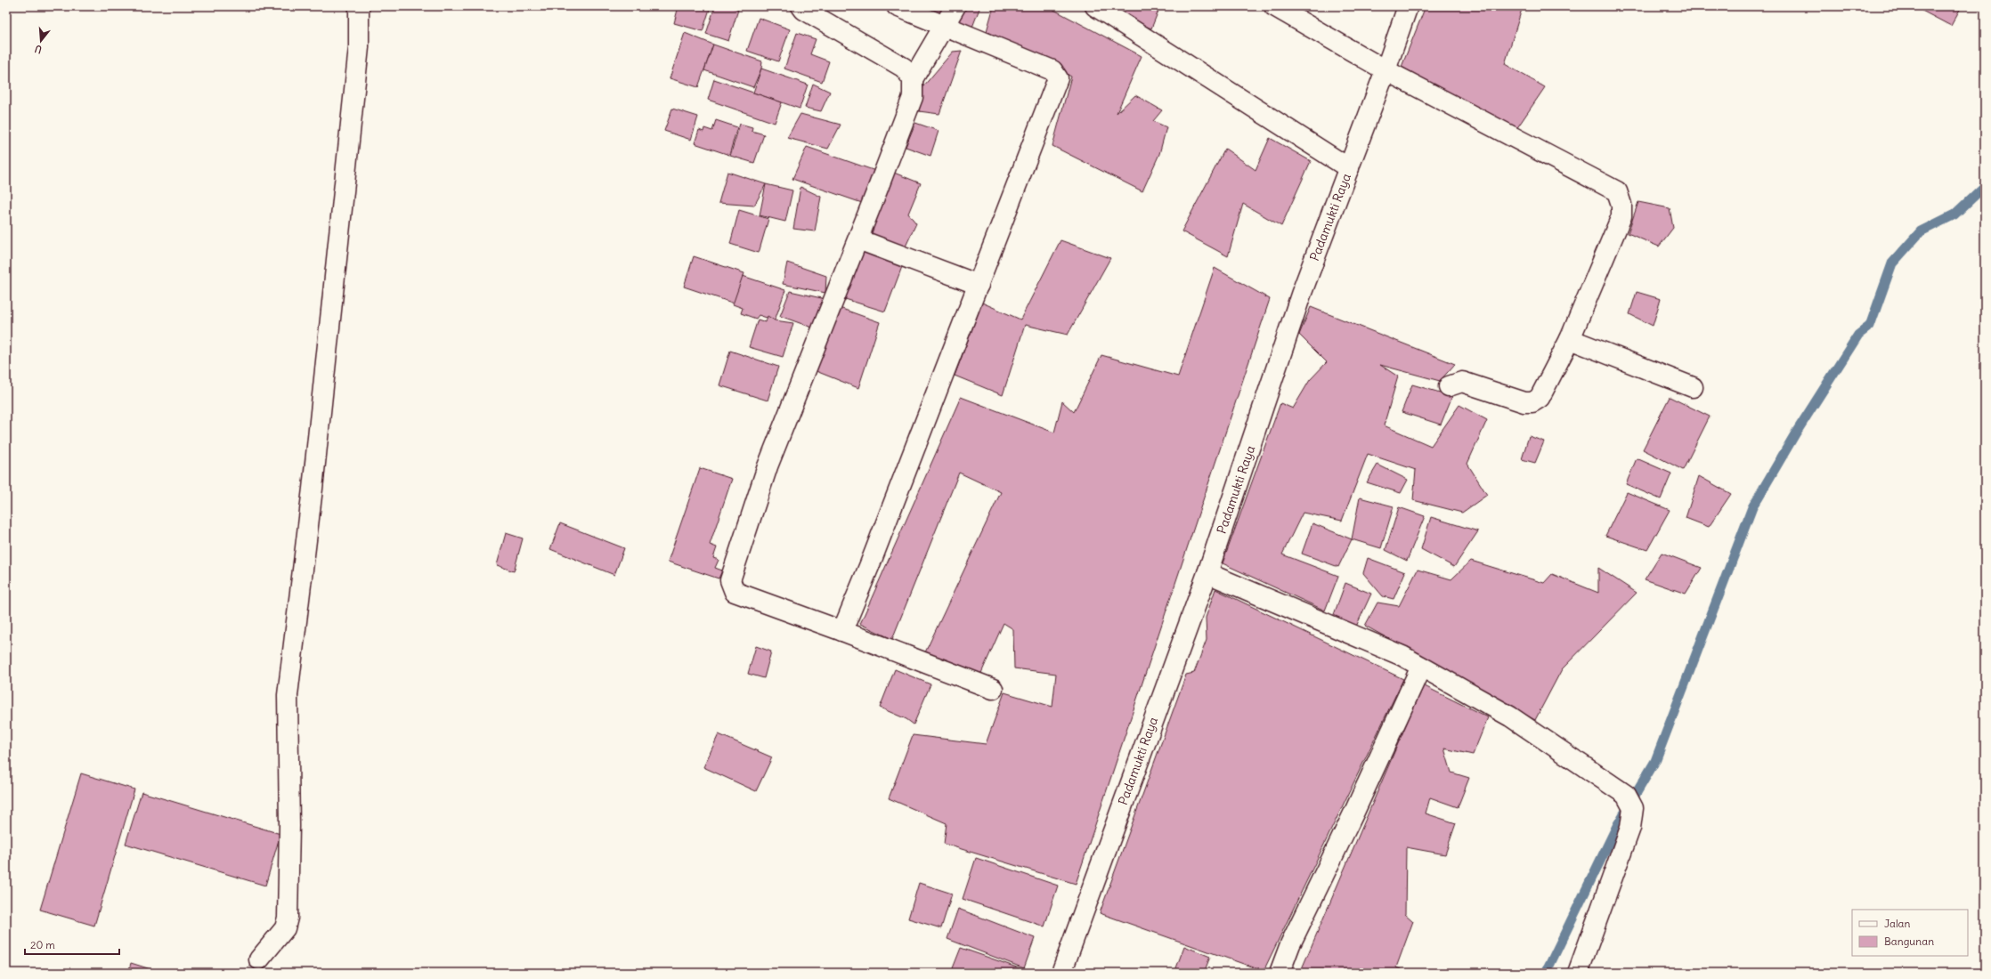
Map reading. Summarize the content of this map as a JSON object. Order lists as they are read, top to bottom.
{
  "streets": {
    "street": ["Padamukti Raya"]
  },
  "legend": ["Jalan", "Bangunan"],
  "scale_bar": "20 m",
  "north": "bottom"
}
